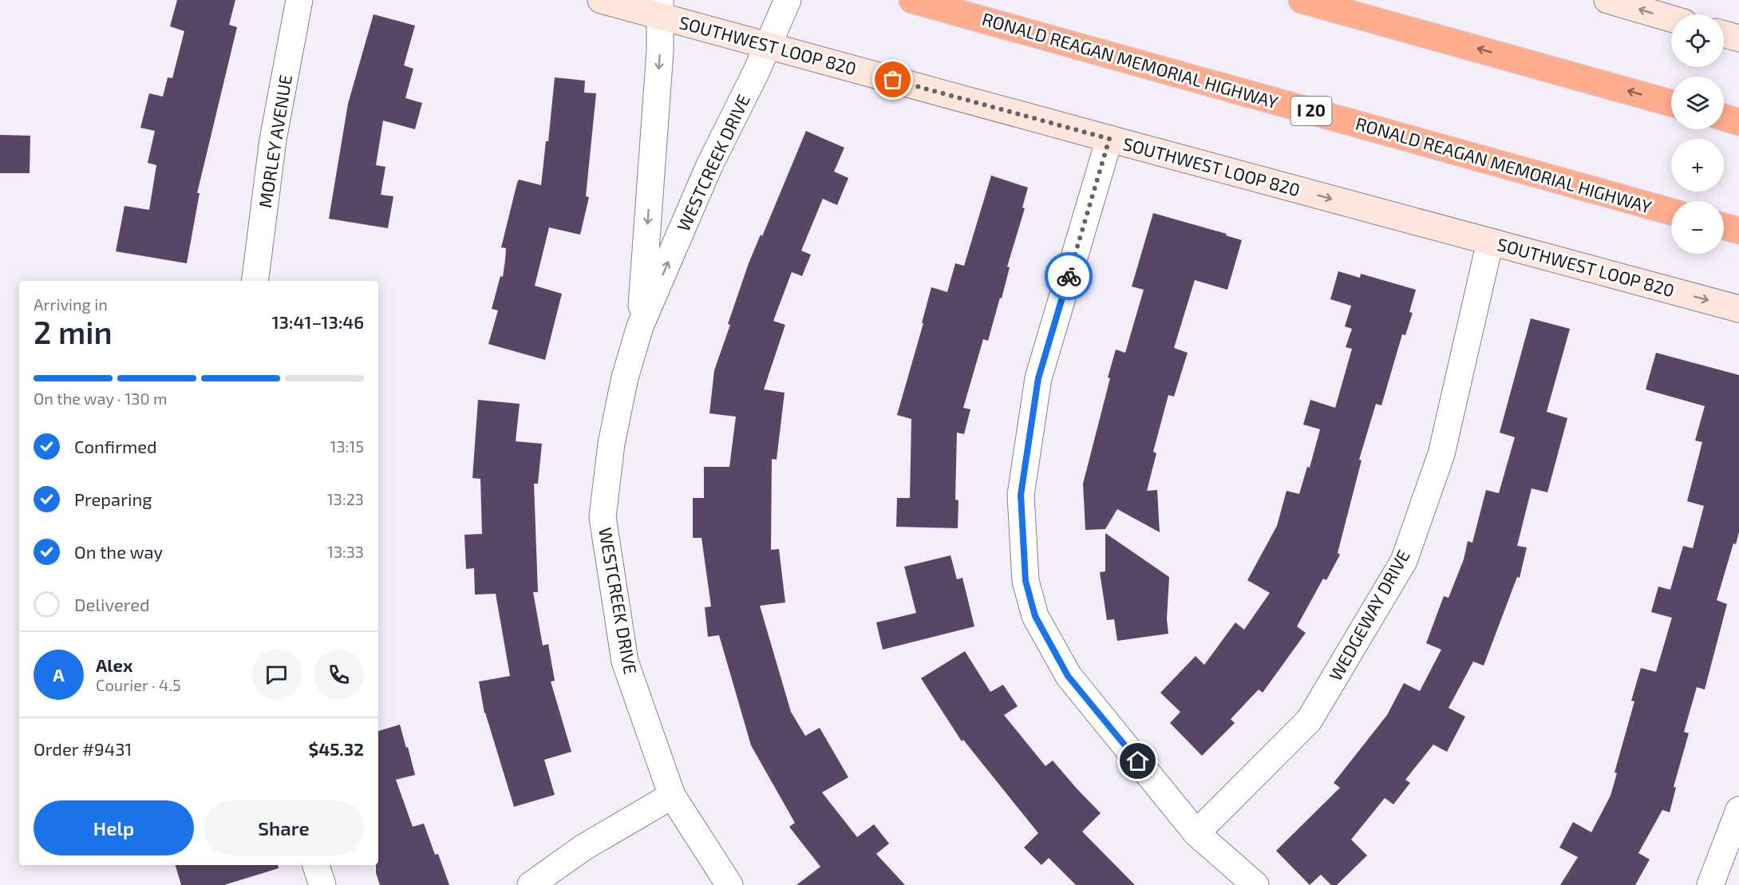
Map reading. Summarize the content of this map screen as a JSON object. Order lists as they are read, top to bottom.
{
  "streets": {
    "highway": ["RONALD REAGAN MEMORIAL HIGHWAY", "I 20"],
    "main road": ["SOUTHWEST LOOP 820"],
    "street": ["MORLEY AVENUE", "WESTCREEK DRIVE", "WEDGEWAY DRIVE"]
  },
  "crossings": [
    ["SOUTHWEST LOOP 820", "WESTCREEK DRIVE"],
    ["SOUTHWEST LOOP 820", "WEDGEWAY DRIVE"]
  ],
  "one_way": ["SOUTHWEST LOOP 820"],
  "page": {
    "map_buttons": ["+", "−"],
    "heading": ["2 min", "Arriving in", "13:41–13:46"],
    "panel": [
      "Alex",
      "Courier · 4.5",
      "Order #9431",
      "$45.32"
    ],
    "bar": "On the way · 130 m",
    "list": [
      ["Confirmed", "13:15"],
      ["Preparing", "13:23"],
      ["On the way", "13:33"],
      "Delivered"
    ],
    "round": "A",
    "buttons": ["Help", "Share"]
  }
}
